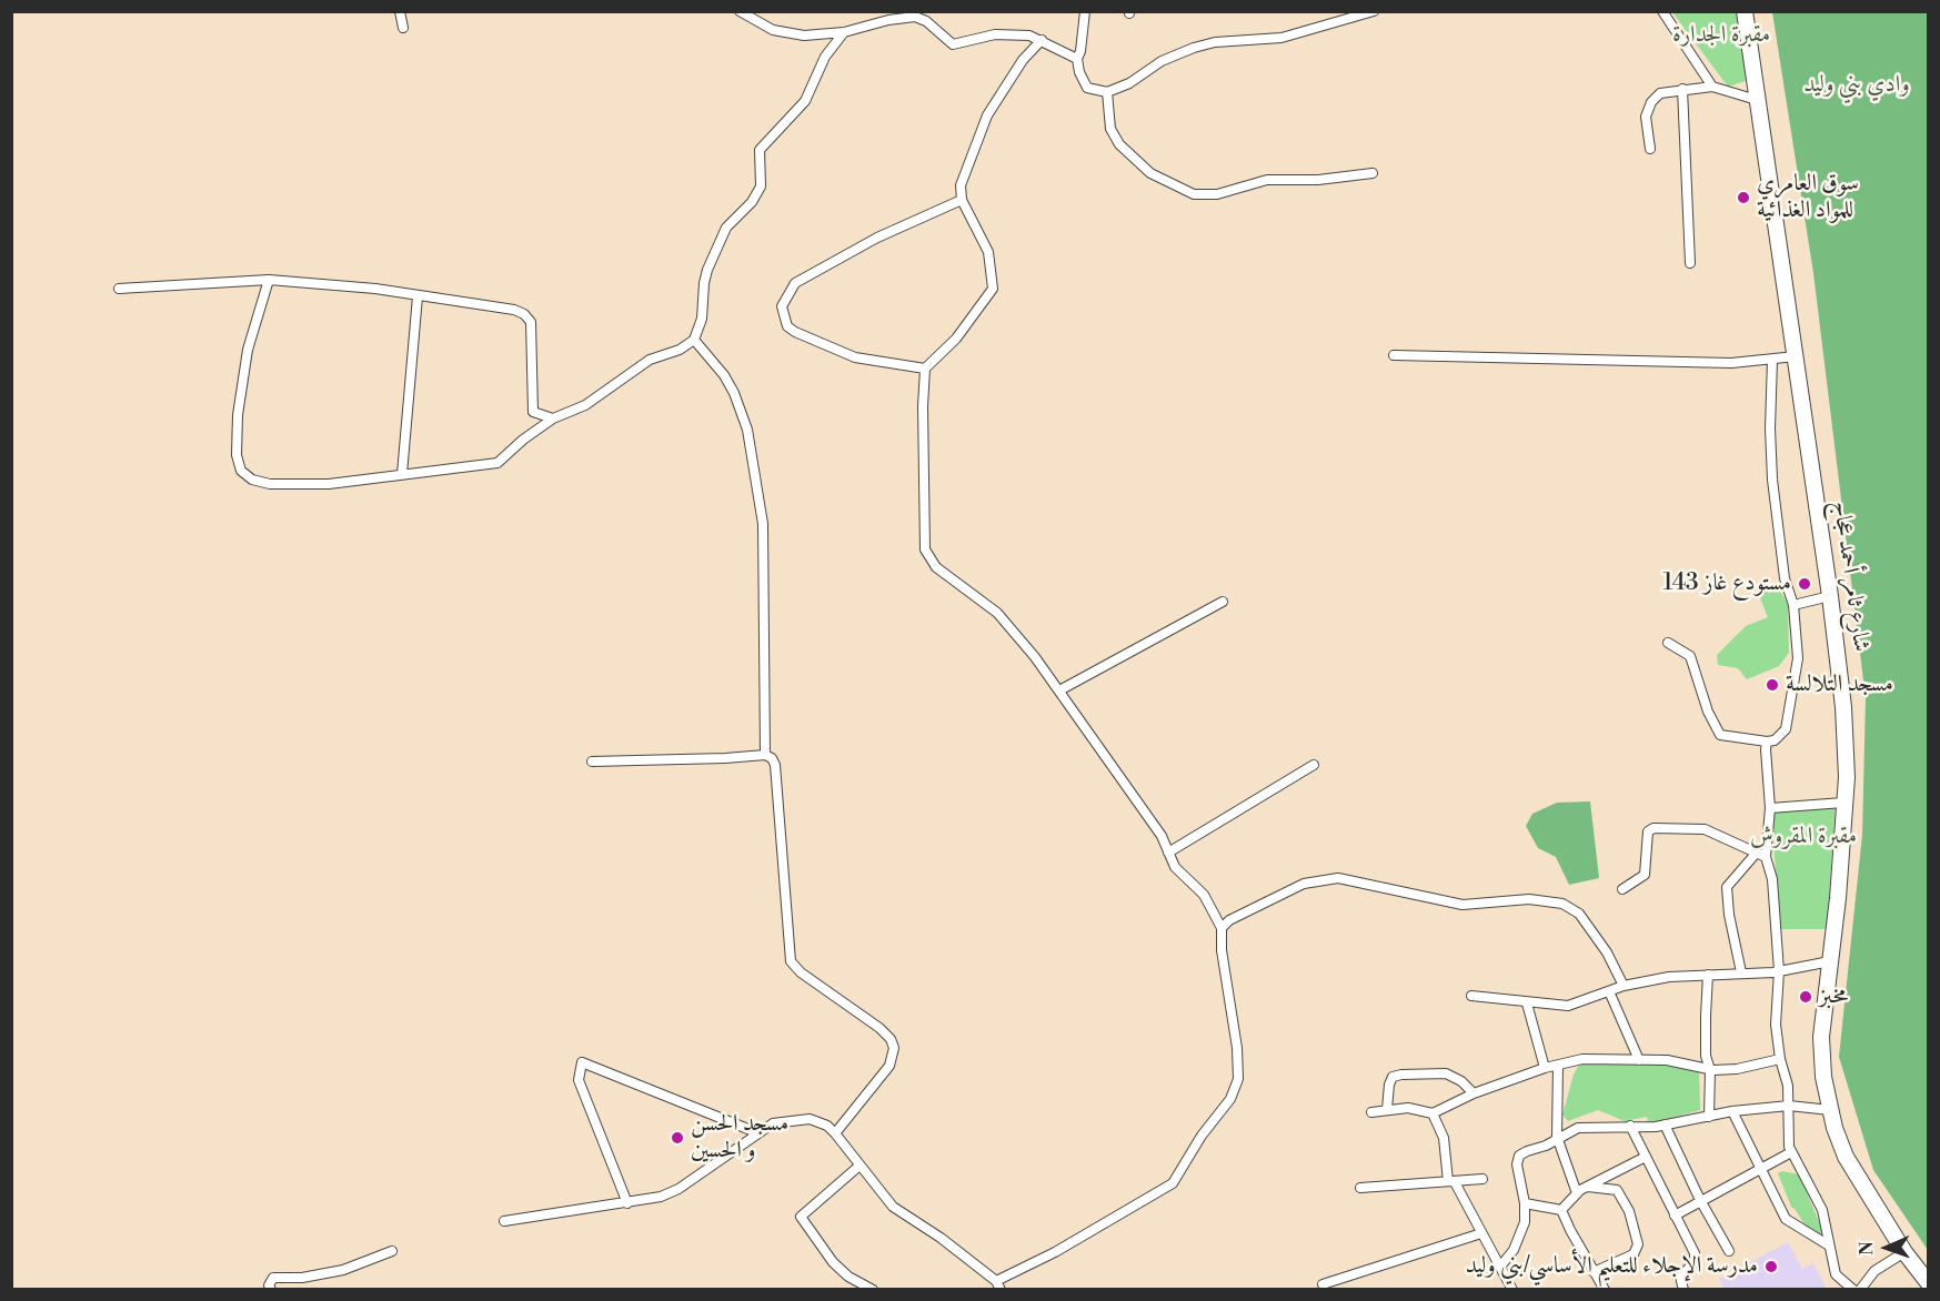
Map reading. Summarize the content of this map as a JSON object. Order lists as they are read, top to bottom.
{
  "streets": {
    "main road": ["شارع ثامر أحمد عجاج"]
  },
  "parks": ["مقبرة الجدارة", "وادي بني وليد", "مقبرة المقروش"],
  "places": [
    "سوق العامري للمواد الغذائية",
    "مستودع غاز 143",
    "مسجد التلالسة",
    "مخبز",
    "مسجد الحسن و الحسين",
    "مدرسة الإجلاء للتعليم الأساسي/بني وليد"
  ],
  "north": "left"
}
